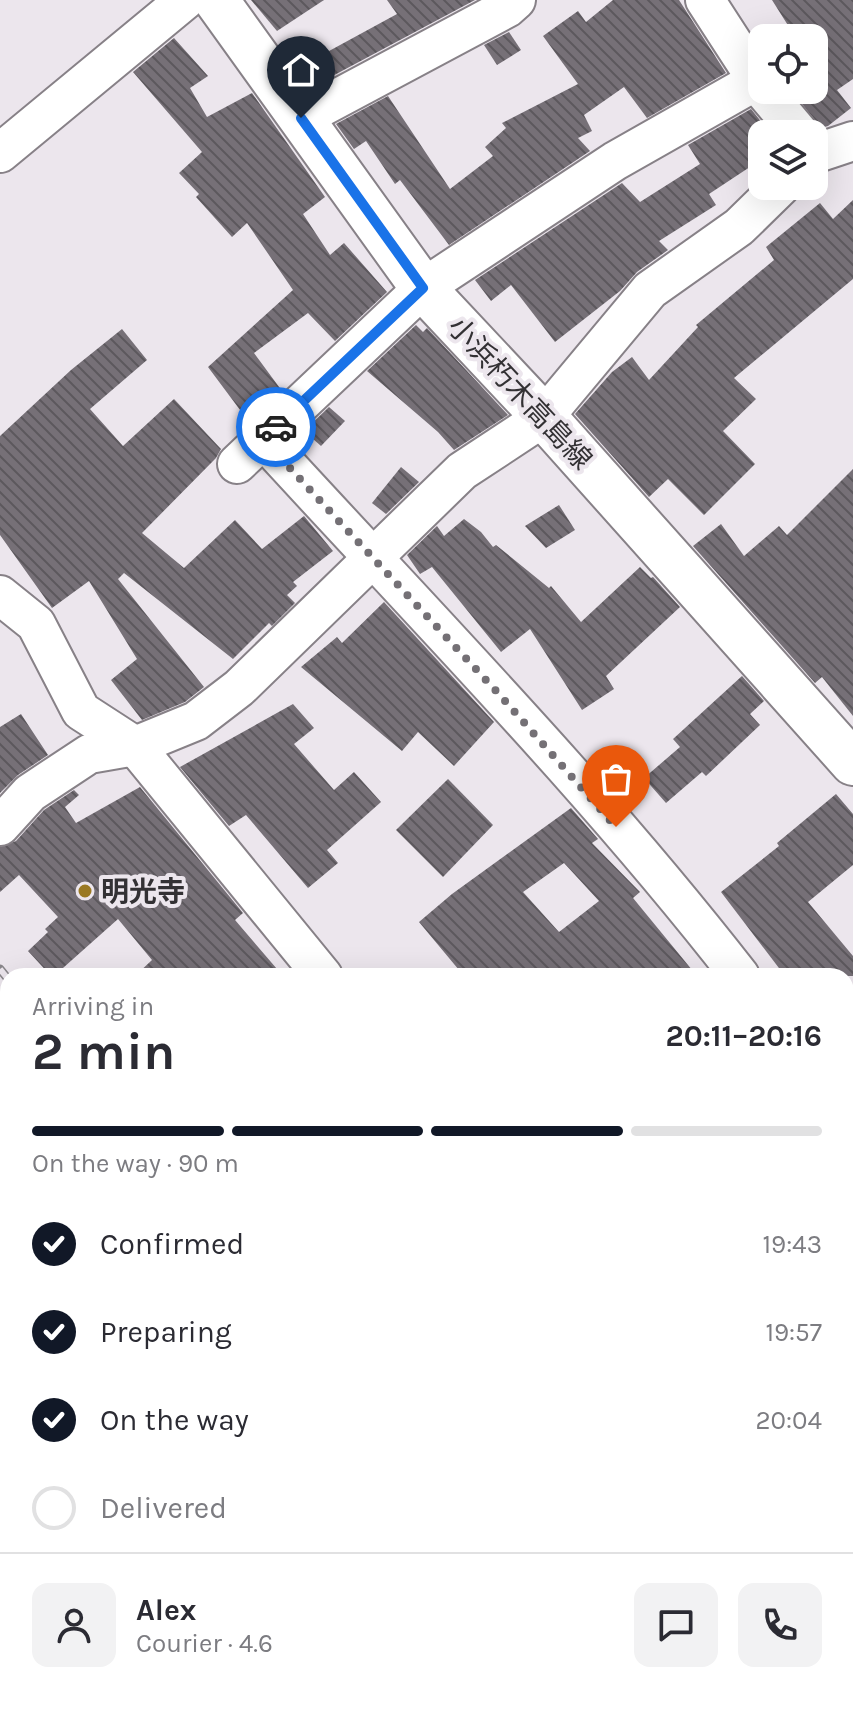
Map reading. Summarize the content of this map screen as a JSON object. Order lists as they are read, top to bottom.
{
  "streets": {
    "main road": ["小浜朽木高島線"]
  },
  "places": ["明光寺"],
  "page": {
    "heading": ["2 min", "Arriving in", "20:11–20:16"],
    "panel": ["Alex", "Courier · 4.6"],
    "bar": "On the way · 90 m",
    "list": [
      ["Confirmed", "19:43"],
      ["Preparing", "19:57"],
      ["On the way", "20:04"],
      "Delivered"
    ]
  }
}
